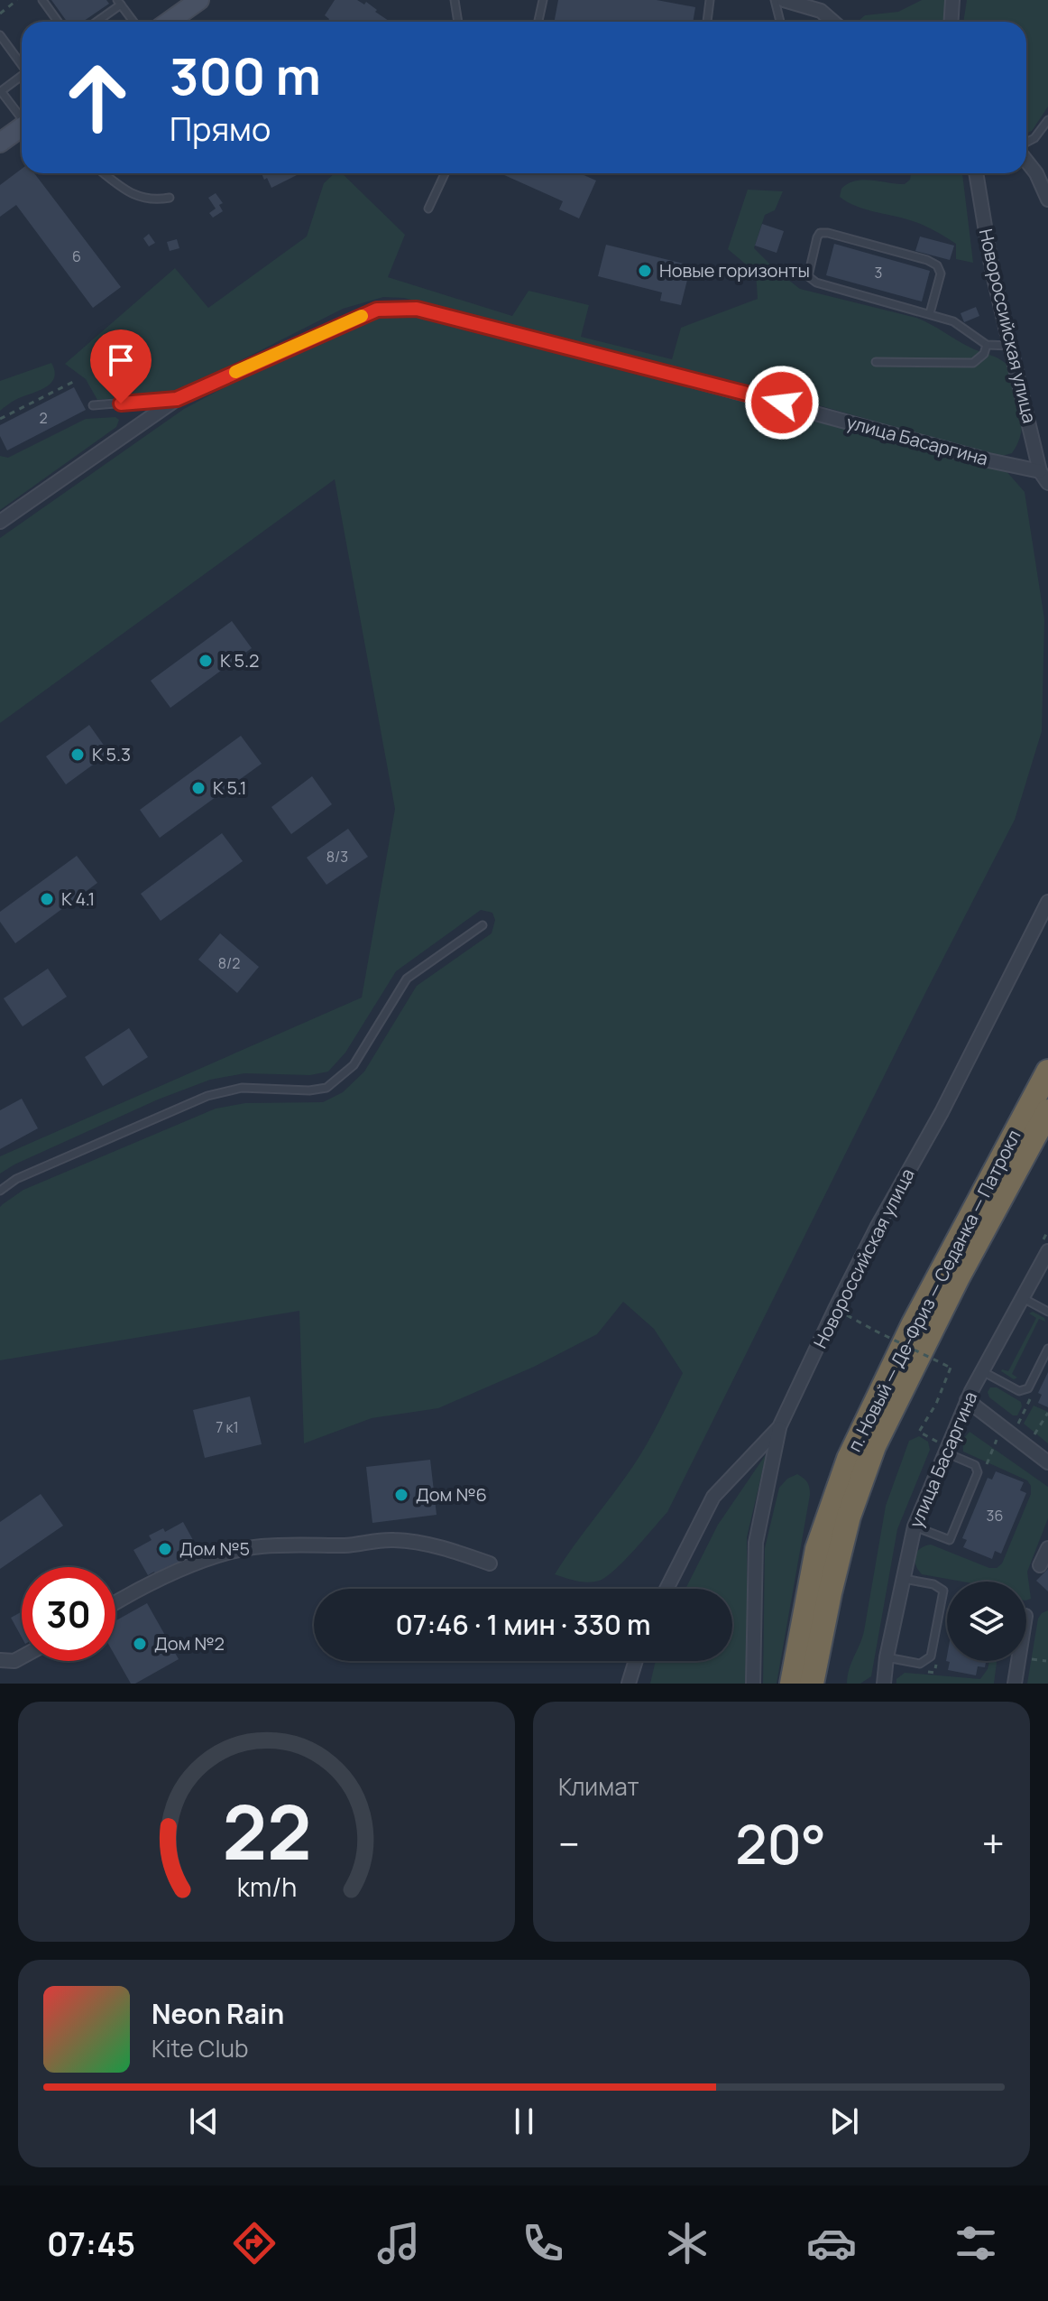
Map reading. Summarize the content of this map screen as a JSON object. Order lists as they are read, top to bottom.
{
  "streets": {
    "highway": ["п. Новый — Де-Фриз — Седанка — Патрокл"],
    "street": ["Новороссийская улица", "улица Басаргина"]
  },
  "crossings": [
    ["Новороссийская улица", "улица Басаргина"]
  ],
  "places": [
    "Новые горизонты",
    "К 5.2",
    "К 5.3",
    "К 5.1",
    "К 4.1",
    "Дом №6",
    "Дом №5",
    "Дом №2"
  ],
  "house_numbers": [
    "6",
    "3",
    "2",
    "8/3",
    "8/2",
    "7 к1",
    "36"
  ],
  "page": {
    "turn": ["300 m", "Прямо"],
    "limit": "30",
    "trip": "07:46 · 1 мин · 330 m",
    "tile": "Климат",
    "heat": ["−", "20°", "+"],
    "song": ["Neon Rain", "Kite Club"],
    "tabs": "07:45",
    "gauge": ["22", "km/h"]
  }
}
